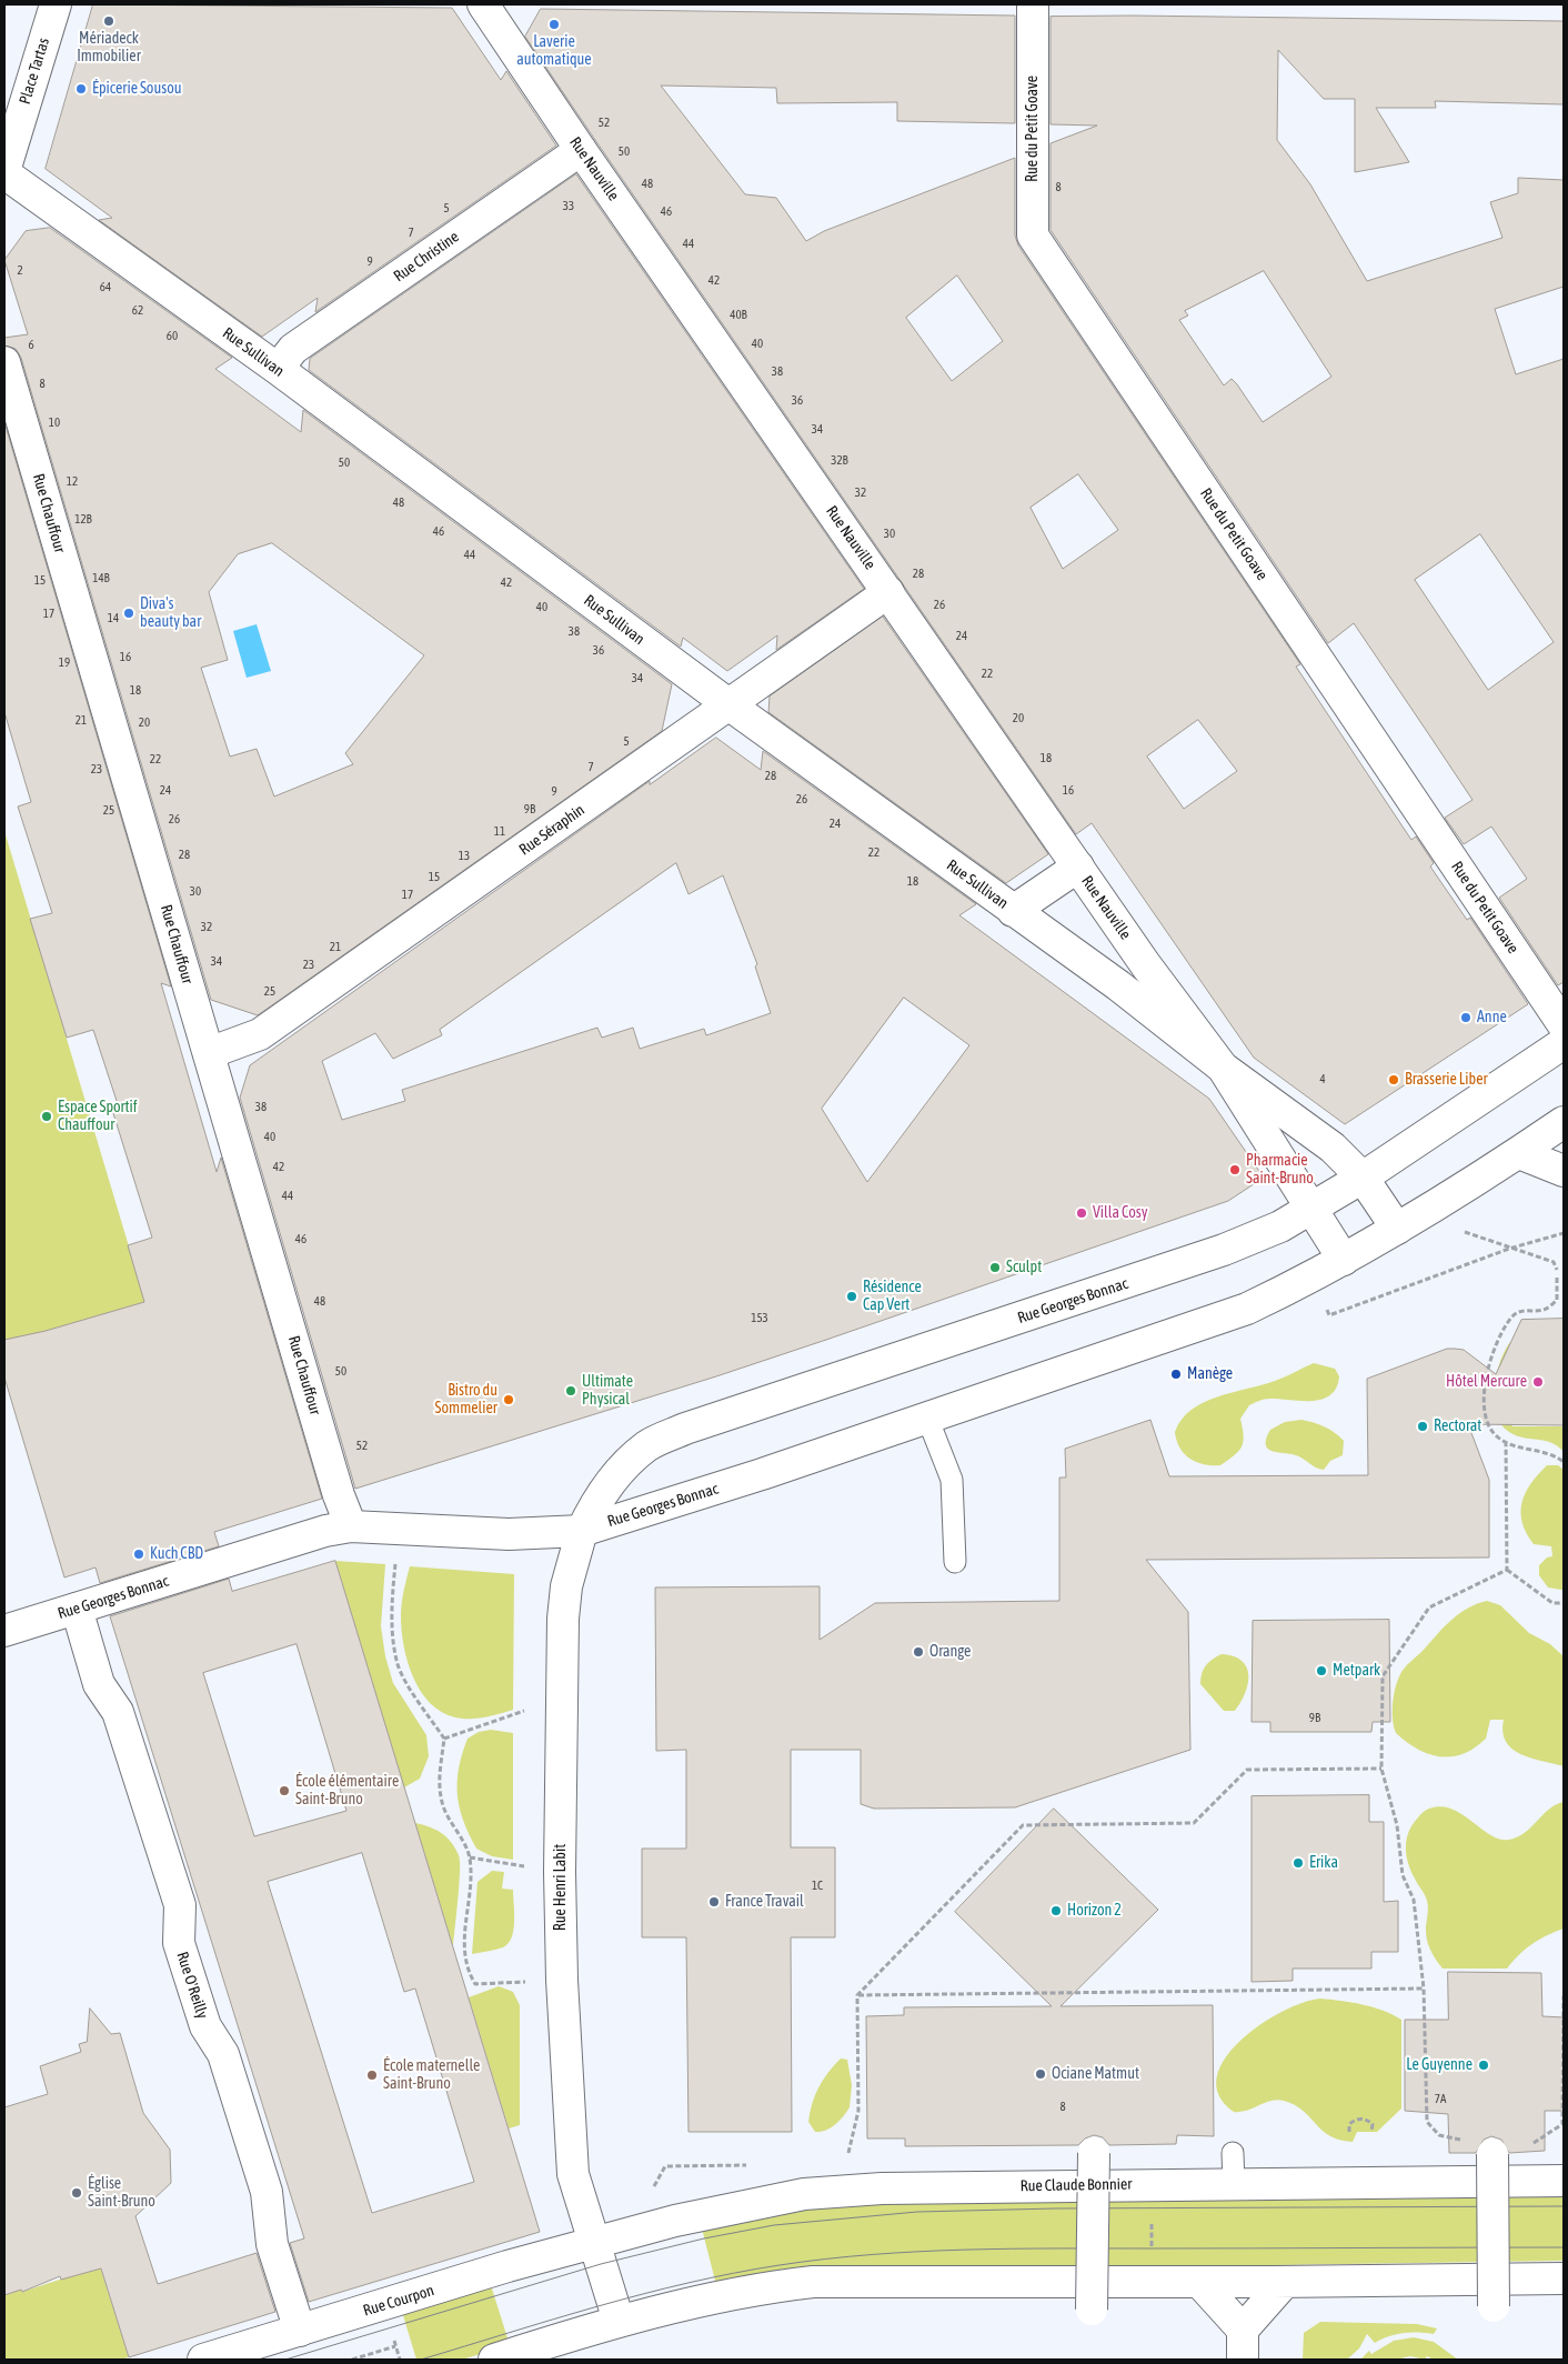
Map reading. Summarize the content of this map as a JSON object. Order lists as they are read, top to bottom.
{
  "streets": {
    "street": [
      "Place Tartas",
      "Rue du Petit Goave",
      "Rue Nauville",
      "Rue Christine",
      "Rue Sullivan",
      "Rue Chauffour",
      "Rue Séraphin",
      "Rue Georges Bonnac",
      "Rue Henri Labit",
      "Rue O'Reilly",
      "Rue Claude Bonnier",
      "Rue Courpon"
    ]
  },
  "crossings": [
    ["Place Tartas", "Rue Sullivan"],
    ["Rue Nauville", "Rue Christine"],
    ["Rue Nauville", "Rue Sullivan"],
    ["Rue Nauville", "Rue Séraphin"],
    ["Rue Christine", "Rue Sullivan"],
    ["Rue Sullivan", "Rue Séraphin"],
    ["Rue Sullivan", "Rue Georges Bonnac"],
    ["Rue Chauffour", "Rue Séraphin"],
    ["Rue Chauffour", "Rue Georges Bonnac"],
    ["Rue Georges Bonnac", "Rue Henri Labit"],
    ["Rue Georges Bonnac", "Rue O'Reilly"],
    ["Rue Henri Labit", "Rue Claude Bonnier"],
    ["Rue Henri Labit", "Rue Courpon"],
    ["Rue O'Reilly", "Rue Courpon"],
    ["Rue Claude Bonnier", "Rue Courpon"]
  ],
  "places": [
    "Mériadeck Immobilier",
    "Laverie automatique",
    "Épicerie Sousou",
    "Diva's beauty bar",
    "Anne",
    "Brasserie Liber",
    "Espace Sportif Chauffour",
    "Pharmacie Saint-Bruno",
    "Villa Cosy",
    "Sculpt",
    "Résidence Cap Vert",
    "Manège",
    "Hôtel Mercure",
    "Ultimate Physical",
    "Bistro du Sommelier",
    "Rectorat",
    "Kuch CBD",
    "Orange",
    "Metpark",
    "École élémentaire Saint-Bruno",
    "Erika",
    "France Travail",
    "Horizon 2",
    "Le Guyenne",
    "Ociane Matmut",
    "École maternelle Saint-Bruno",
    "Église Saint-Bruno"
  ],
  "house_numbers": [
    "52",
    "50",
    "48",
    "8",
    "33",
    "5",
    "46",
    "7",
    "44",
    "9",
    "2",
    "42",
    "64",
    "62",
    "40B",
    "60",
    "40",
    "6",
    "38",
    "8",
    "36",
    "10",
    "34",
    "32B",
    "50",
    "12",
    "32",
    "48",
    "12B",
    "46",
    "30",
    "44",
    "28",
    "14B",
    "15",
    "42",
    "26",
    "40",
    "17",
    "14",
    "38",
    "24",
    "36",
    "16",
    "19",
    "22",
    "34",
    "18",
    "20",
    "21",
    "20",
    "5",
    "18",
    "22",
    "7",
    "23",
    "28",
    "24",
    "16",
    "9",
    "26",
    "9B",
    "25",
    "26",
    "24",
    "11",
    "22",
    "28",
    "13",
    "15",
    "18",
    "30",
    "17",
    "32",
    "21",
    "34",
    "23",
    "25",
    "4",
    "38",
    "40",
    "42",
    "44",
    "46",
    "48",
    "153",
    "50",
    "52",
    "9B",
    "1C",
    "7A",
    "8"
  ]
}
